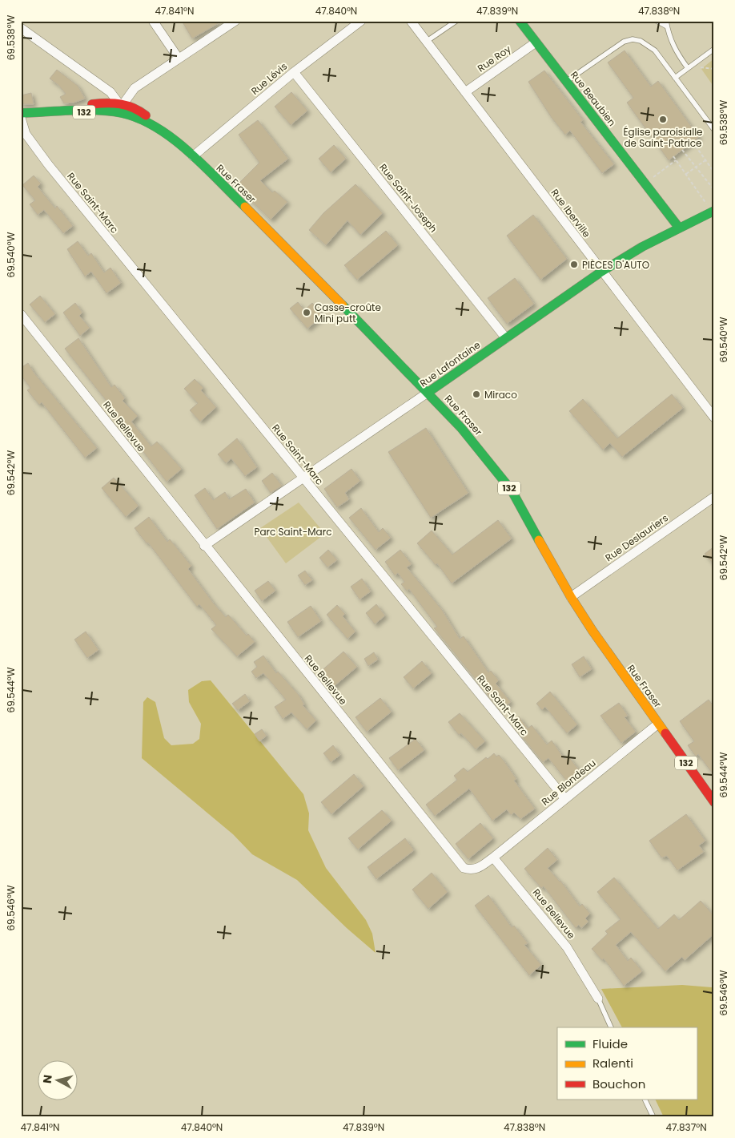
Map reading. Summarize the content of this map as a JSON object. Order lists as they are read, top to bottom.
{
  "streets": {
    "main road": [
      "Rue Beaubien",
      "132",
      "Rue Fraser",
      "Rue Lafontaine"
    ],
    "street": [
      "Rue Roy",
      "Rue Lévis",
      "Rue Saint-Joseph",
      "Rue Saint-Marc",
      "Rue Iberville",
      "Rue Bellevue",
      "Rue Deslauriers",
      "Rue Blondeau"
    ]
  },
  "crossings": [
    ["Rue Roy", "Rue Beaubien"],
    ["Rue Roy", "Rue Iberville"],
    ["Rue Lévis", "Rue Fraser"],
    ["Rue Lévis", "Rue Saint-Joseph"],
    ["Rue Beaubien", "Rue Lafontaine"],
    ["132", "Rue Fraser"],
    ["Rue Fraser", "Rue Lafontaine"],
    ["Rue Fraser", "Rue Deslauriers"],
    ["Rue Fraser", "Rue Blondeau"],
    ["Rue Saint-Joseph", "Rue Lafontaine"],
    ["Rue Saint-Marc", "Rue Lafontaine"],
    ["Rue Saint-Marc", "Rue Blondeau"],
    ["Rue Iberville", "Rue Lafontaine"],
    ["Rue Lafontaine", "Rue Bellevue"],
    ["Rue Bellevue", "Rue Blondeau"]
  ],
  "parks": ["Parc Saint-Marc"],
  "places": [
    "Église paroisialle de Saint-Patrice",
    "PIÈCES D'AUTO",
    "Casse-croûte Mini putt",
    "Miraco"
  ],
  "legend": ["Fluide", "Ralenti", "Bouchon"],
  "north": "left",
  "coordinates": [
    "47.841°N",
    "47.840°N",
    "47.839°N",
    "47.838°N",
    "69.538°W",
    "69.540°W",
    "69.542°W",
    "69.544°W",
    "69.546°W",
    "47.837°N"
  ]
}
